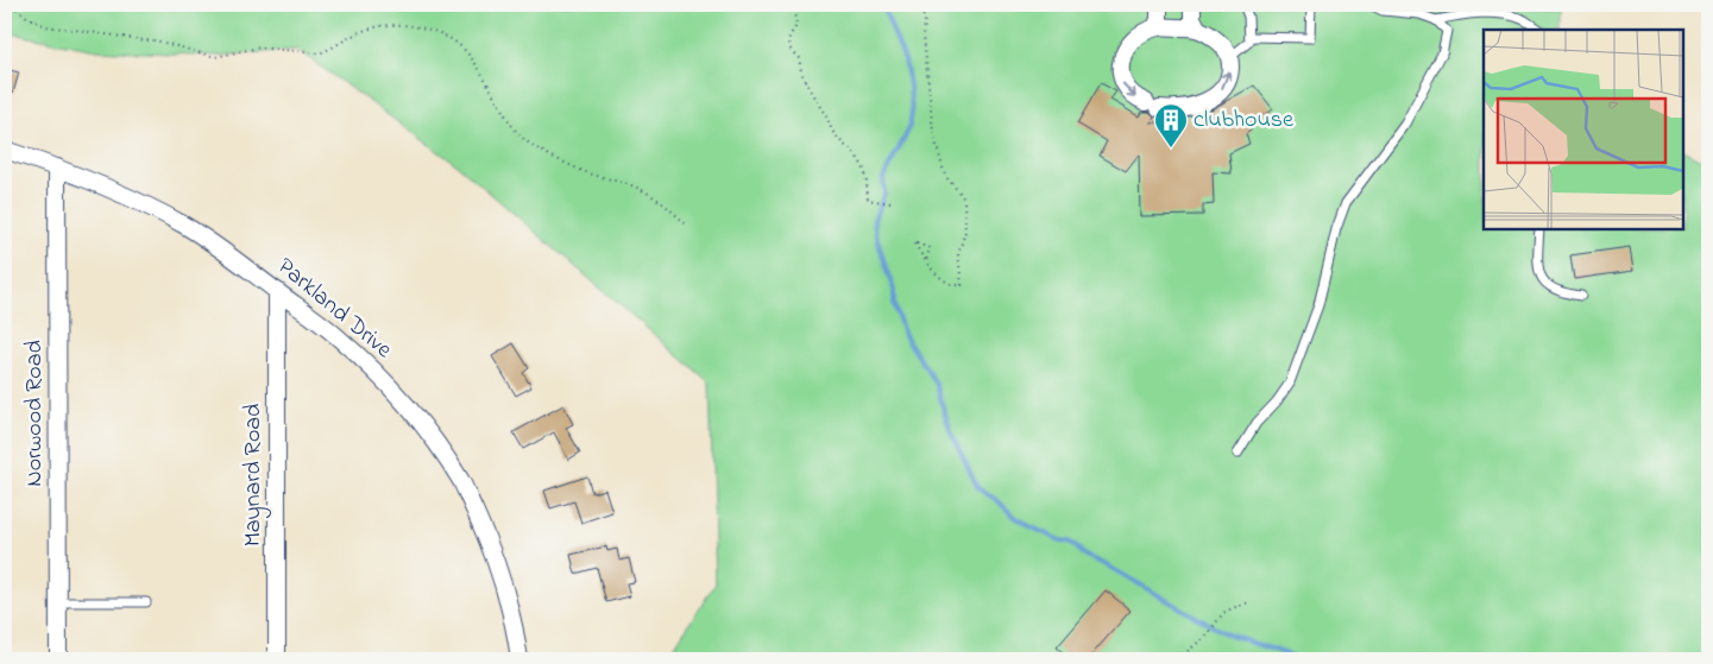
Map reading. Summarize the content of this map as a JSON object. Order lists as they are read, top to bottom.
{
  "streets": {
    "street": ["Parkland Drive", "Norwood Road", "Maynard Road"]
  },
  "crossings": [
    ["Parkland Drive", "Norwood Road"],
    ["Parkland Drive", "Maynard Road"]
  ],
  "places": {
    "building": ["clubhouse"]
  }
}
